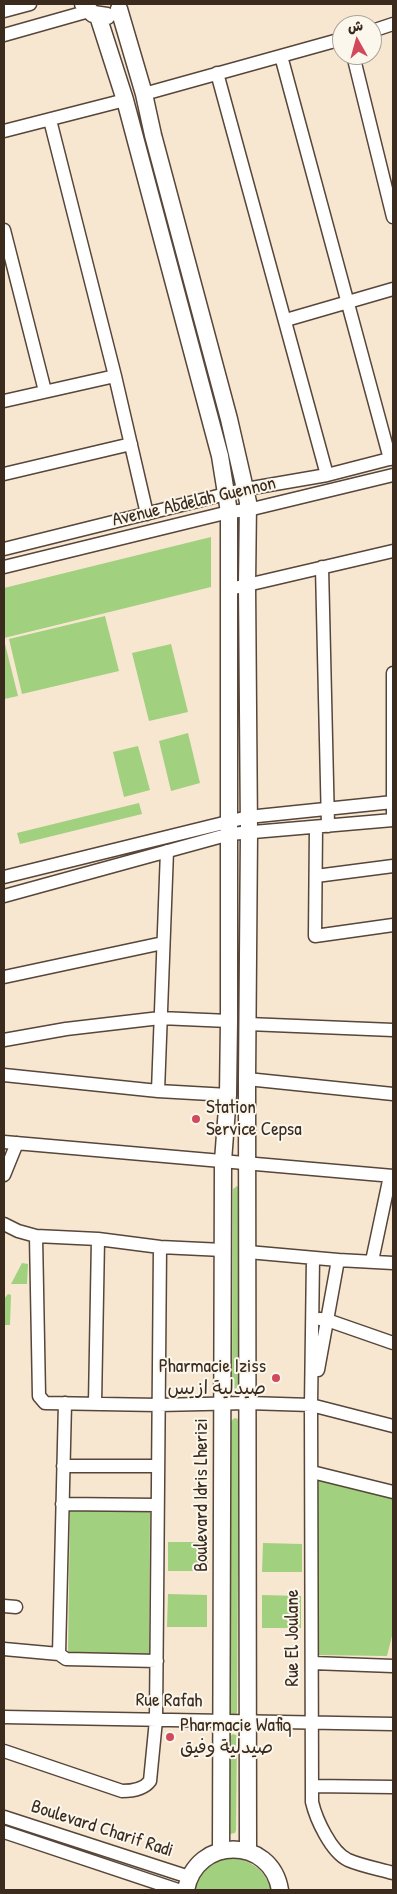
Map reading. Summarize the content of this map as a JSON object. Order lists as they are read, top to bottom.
{
  "streets": {
    "main road": ["Boulevard Idris Lherizi"],
    "street": [
      "Avenue Abdelah Guennon",
      "Rue El Joulane",
      "Rue Rafah",
      "Boulevard Charif Radi"
    ]
  },
  "crossings": [
    ["Avenue Abdelah Guennon", "Boulevard Idris Lherizi"],
    ["Boulevard Idris Lherizi", "Rue Rafah"],
    ["Rue El Joulane", "Rue Rafah"]
  ],
  "places": ["Station Service Cepsa", "Pharmacie Iziss صيدلية ازيس", "Pharmacie Wafiq صيدلية وفيق"],
  "north": "top"
}
